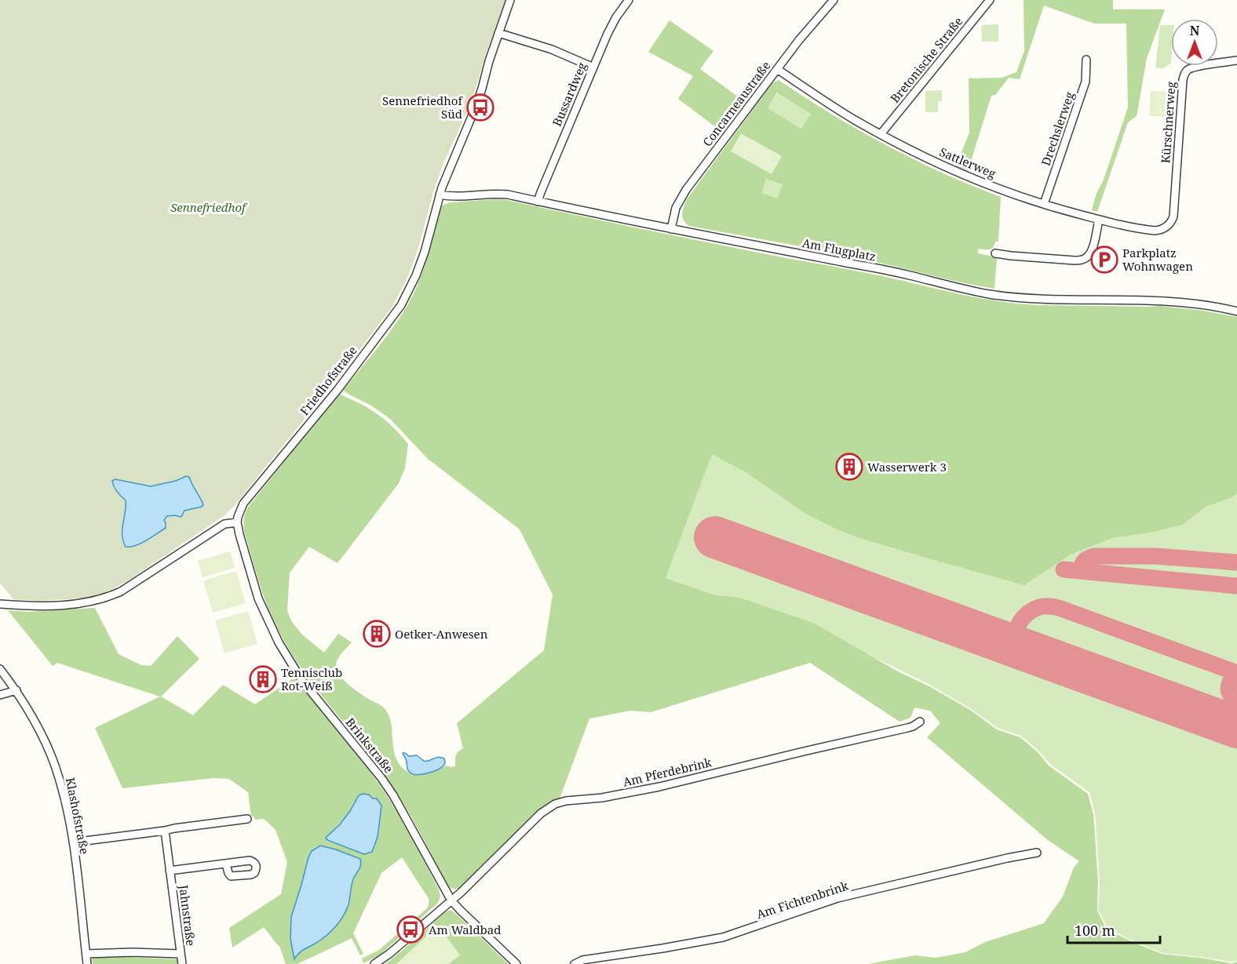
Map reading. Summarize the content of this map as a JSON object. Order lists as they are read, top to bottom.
{
  "streets": {
    "street": [
      "Bretonische Straße",
      "Bussardweg",
      "Concarneaustraße",
      "Kürschnerweg",
      "Drechslerweg",
      "Sattlerweg",
      "Am Flugplatz",
      "Friedhofstraße",
      "Brinkstraße",
      "Am Pferdebrink",
      "Klashofstraße",
      "Am Fichtenbrink",
      "Jahnstraße"
    ]
  },
  "crossings": [
    ["Bretonische Straße", "Sattlerweg"],
    ["Bussardweg", "Am Flugplatz"],
    ["Concarneaustraße", "Sattlerweg"],
    ["Concarneaustraße", "Am Flugplatz"],
    ["Kürschnerweg", "Sattlerweg"],
    ["Drechslerweg", "Sattlerweg"],
    ["Am Flugplatz", "Friedhofstraße"],
    ["Friedhofstraße", "Brinkstraße"],
    ["Brinkstraße", "Am Pferdebrink"]
  ],
  "parks": ["Sennefriedhof"],
  "places": {
    "bus stop": ["Sennefriedhof Süd", "Am Waldbad"],
    "parking": ["Parkplatz Wohnwagen"],
    "building": ["Wasserwerk 3", "Oetker-Anwesen", "Tennisclub Rot-Weiß"]
  },
  "scale_bar": "100 m",
  "north": "top"
}
